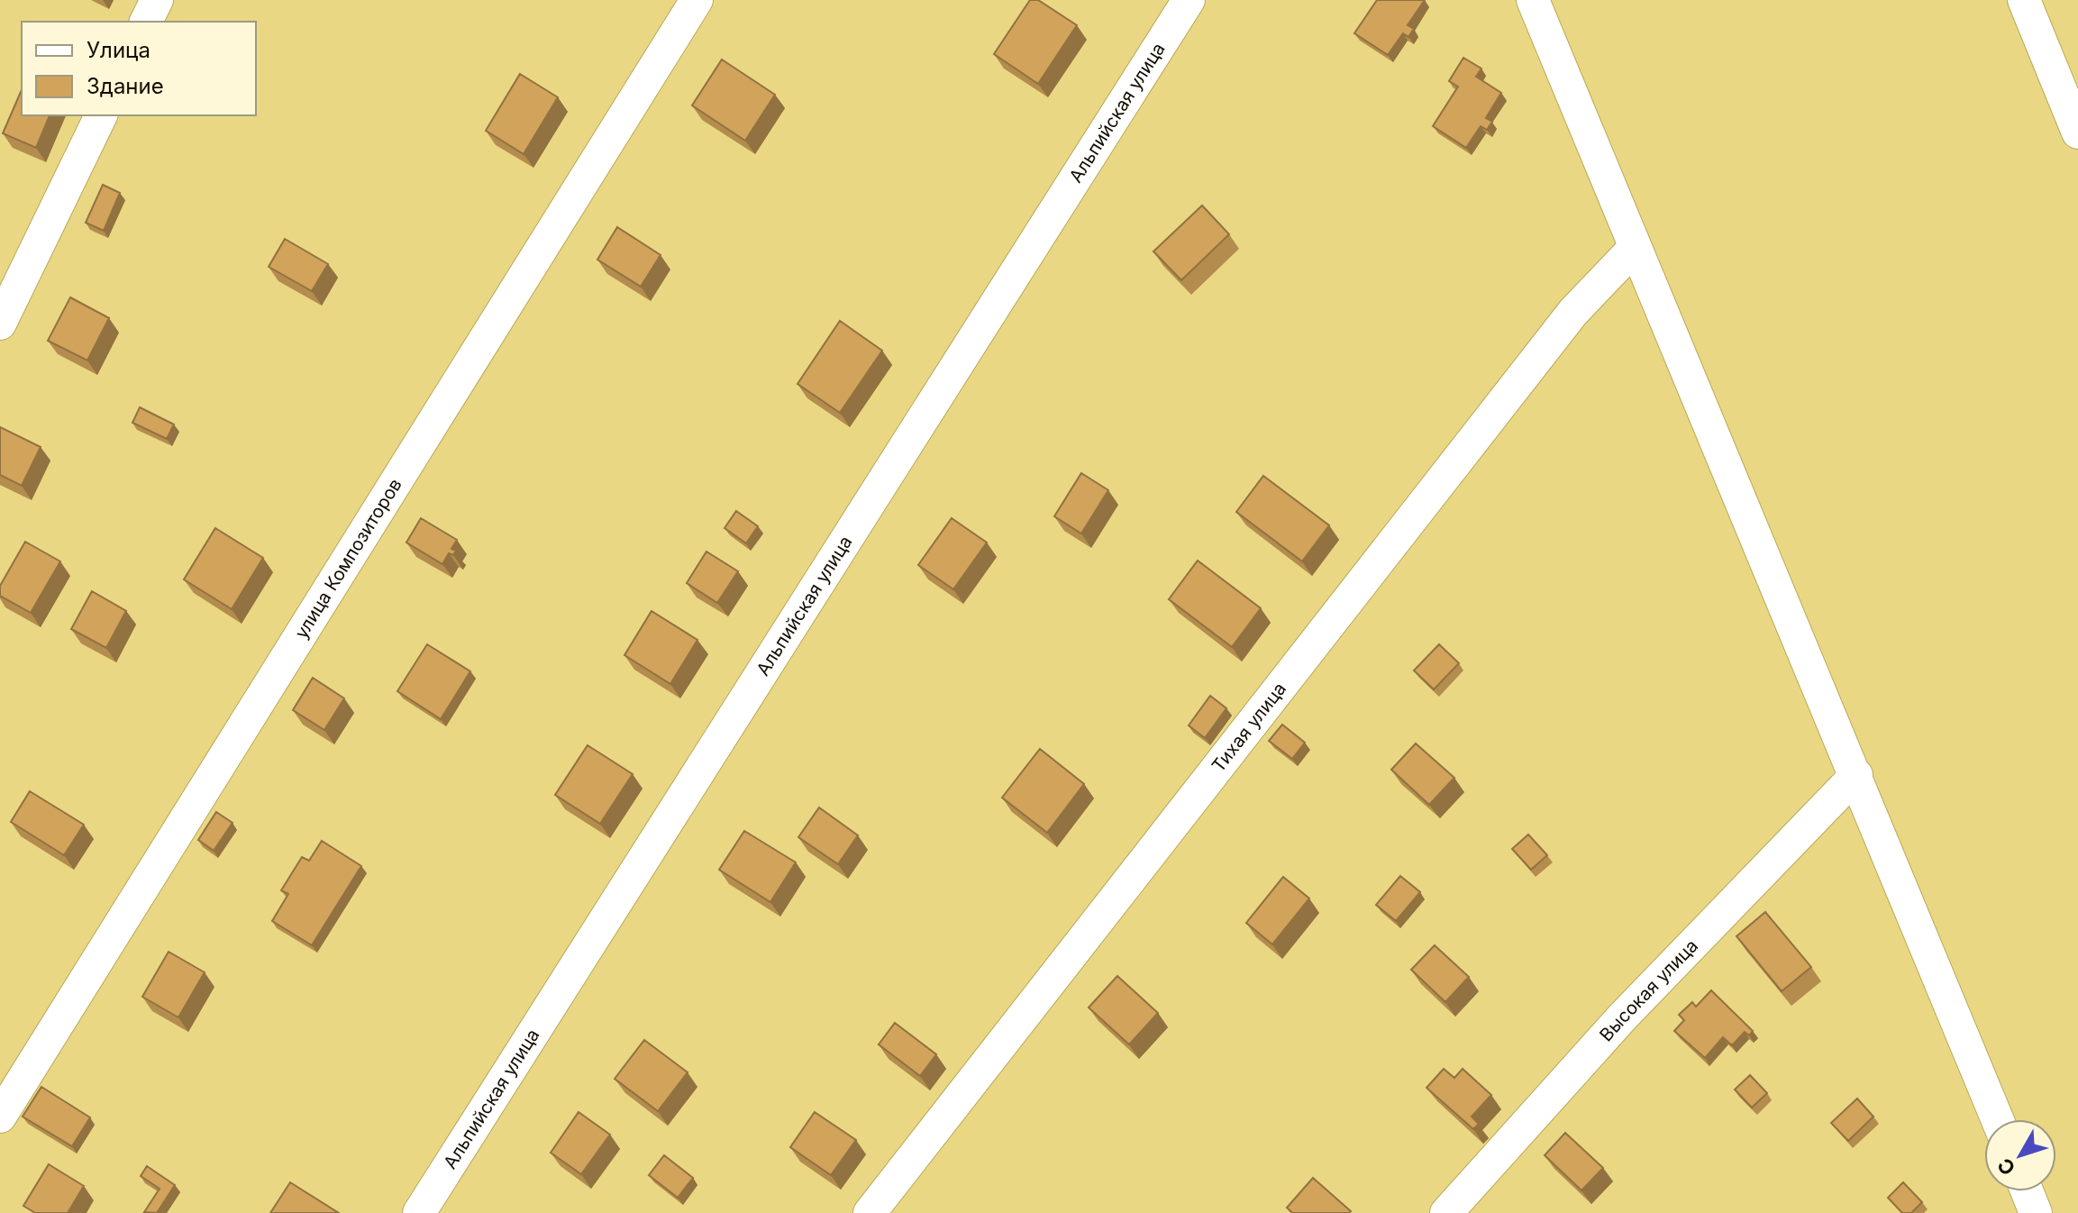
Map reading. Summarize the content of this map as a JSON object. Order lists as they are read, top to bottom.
{
  "streets": {
    "street": [
      "Альпийская улица",
      "улица Композиторов",
      "Тихая улица",
      "Высокая улица"
    ]
  },
  "legend": ["Улица", "Здание"],
  "north": "bottom left"
}
